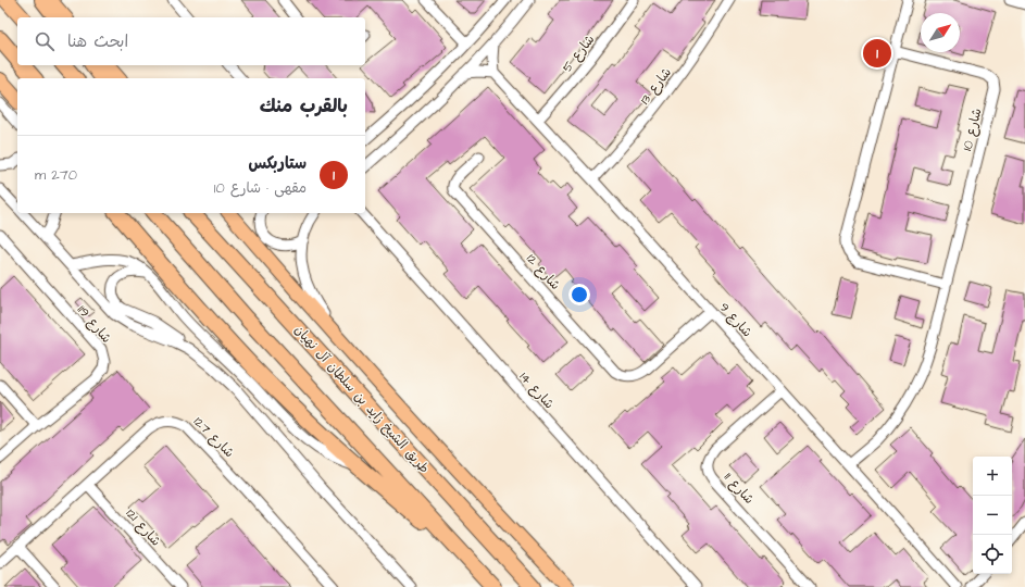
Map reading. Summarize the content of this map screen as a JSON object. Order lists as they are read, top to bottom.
{
  "streets": {
    "highway": ["طريق الشيخ زايد بن سلطان آل نهيان"],
    "street": [
      "شارع 5",
      "شارع 13",
      "شارع 10",
      "شارع 12",
      "شارع 9",
      "شارع 119",
      "شارع 14",
      "شارع 127",
      "شارع 11",
      "شارع 121"
    ]
  },
  "crossings": [
    ["شارع 5", "شارع 9"],
    ["شارع 13", "شارع 9"],
    ["شارع 10", "شارع 9"],
    ["شارع 12", "شارع 9"],
    ["شارع 9", "شارع 11"],
    ["شارع 127", "شارع 121"]
  ],
  "north": "top right",
  "page": {
    "search": "ابحث هنا",
    "pins": "1",
    "heading": "بالقرب منك",
    "list": [
      {
        "mark": "1",
        "name": "ستاربكس",
        "note": "مقهى · شارع 10",
        "value": "270 m"
      }
    ],
    "map_buttons": ["+", "−"]
  }
}
